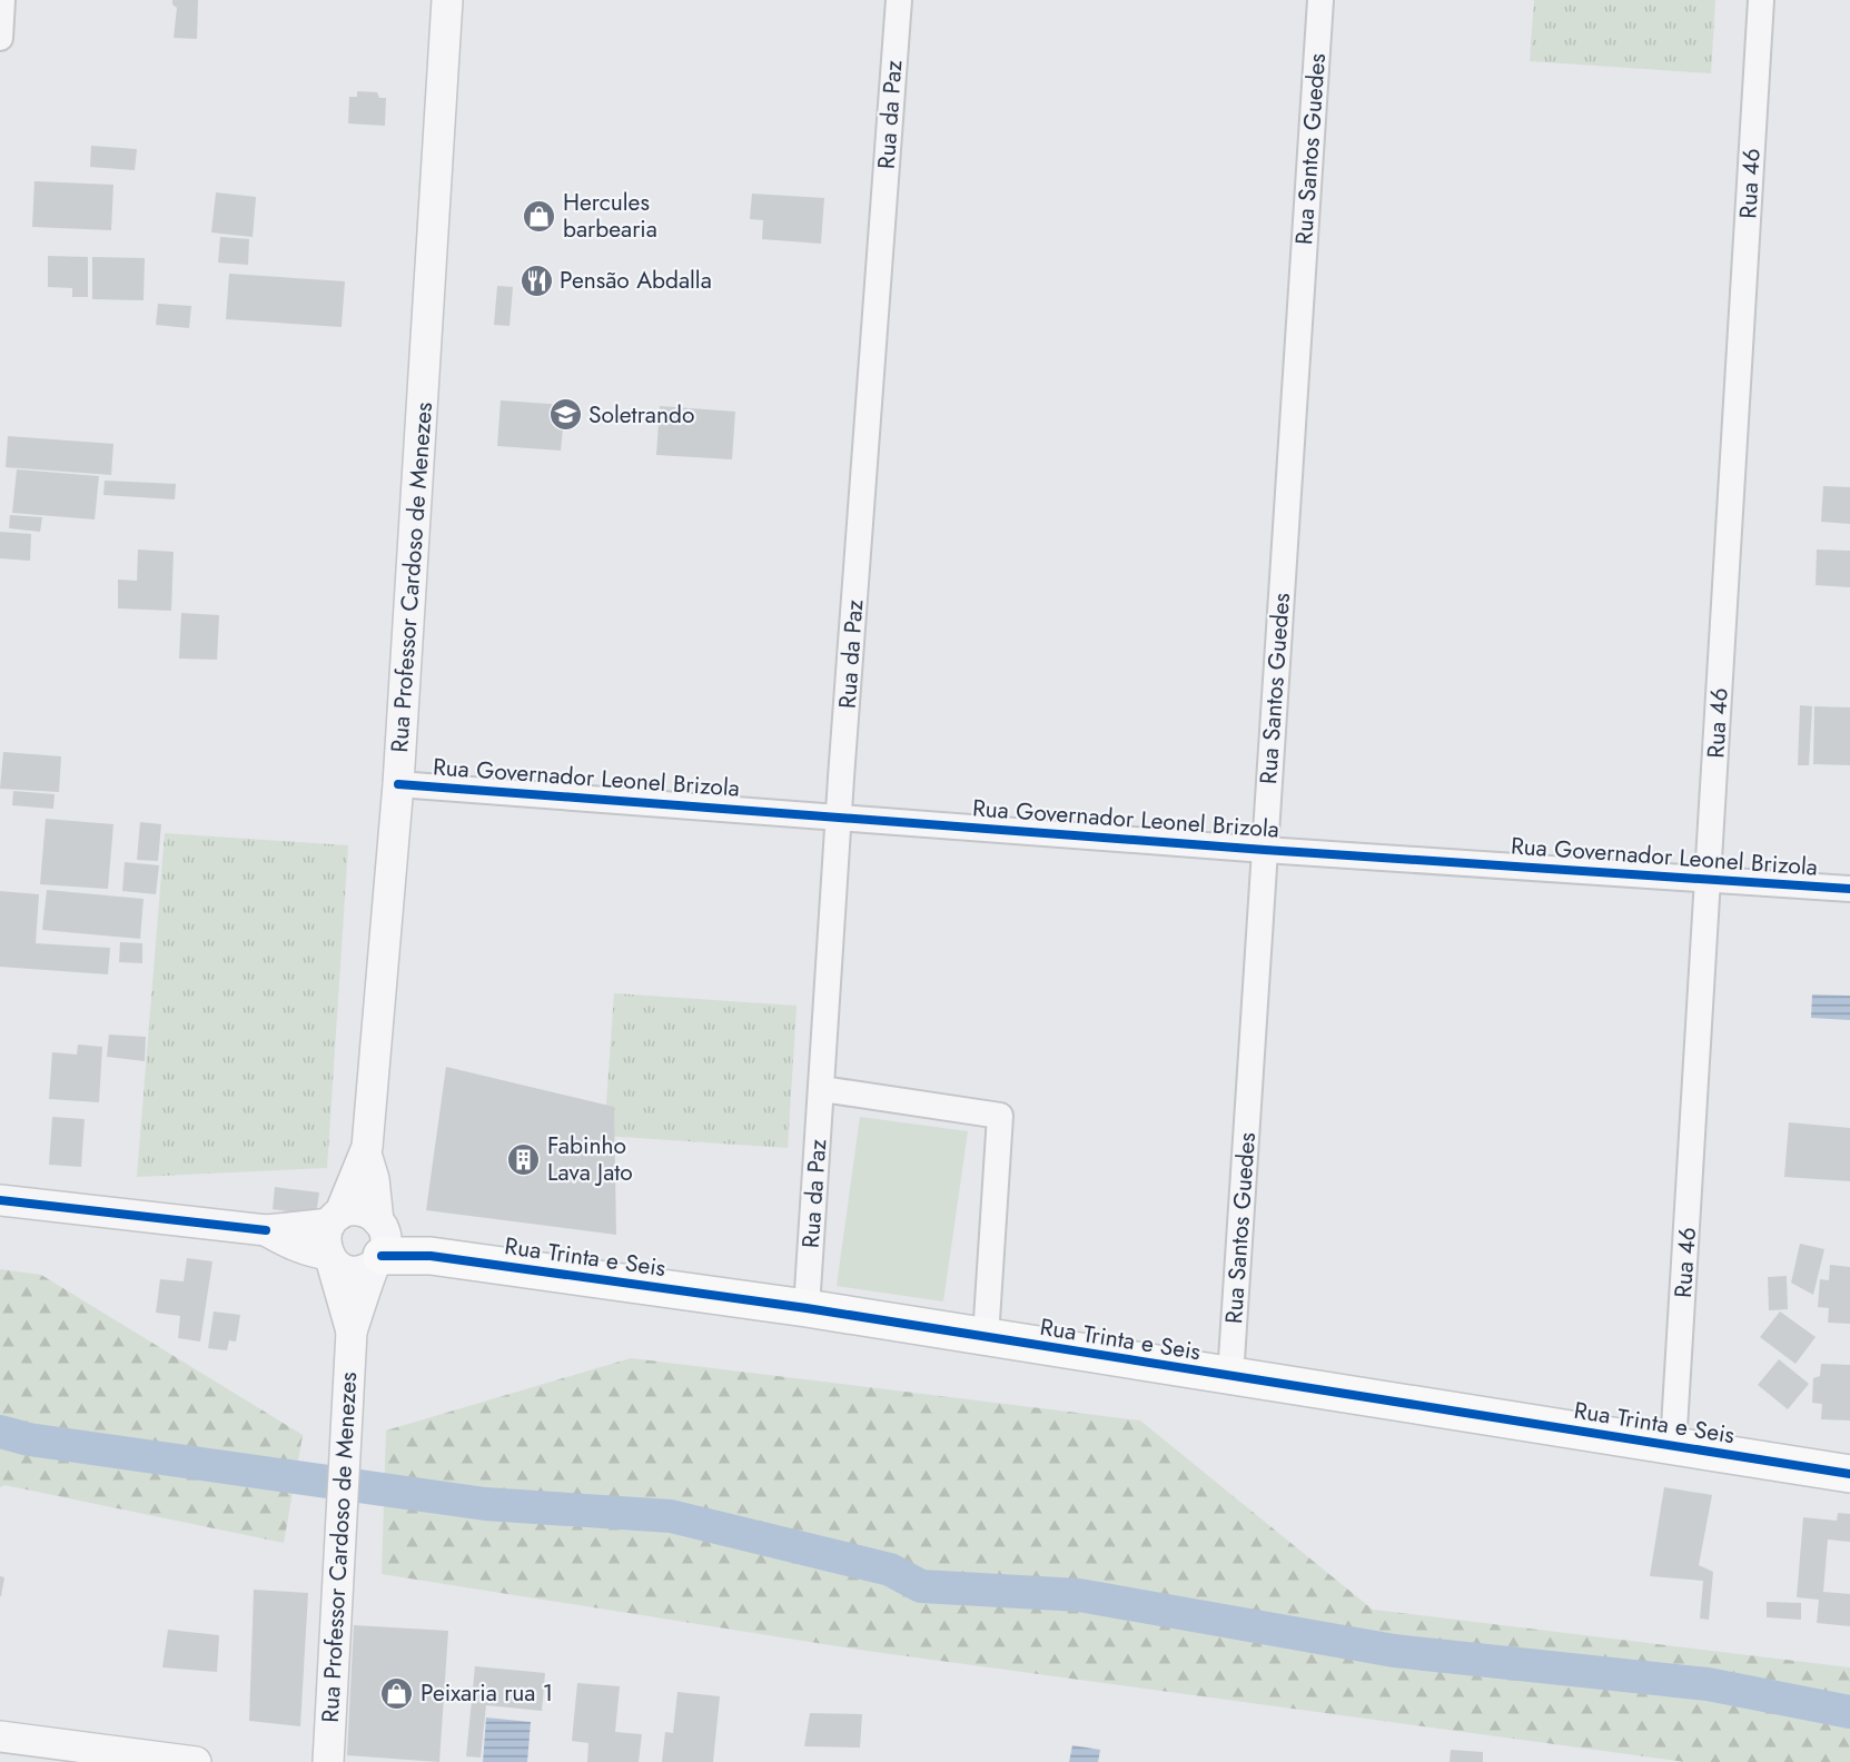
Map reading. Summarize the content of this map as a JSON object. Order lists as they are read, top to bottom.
{
  "streets": {
    "main road": ["Rua Trinta e Seis"],
    "street": [
      "Rua da Paz",
      "Rua Santos Guedes",
      "Rua 46",
      "Rua Professor Cardoso de Menezes",
      "Rua Governador Leonel Brizola"
    ]
  },
  "crossings": [
    ["Rua da Paz", "Rua Governador Leonel Brizola"],
    ["Rua da Paz", "Rua Trinta e Seis"],
    ["Rua Santos Guedes", "Rua Governador Leonel Brizola"],
    ["Rua Santos Guedes", "Rua Trinta e Seis"],
    ["Rua 46", "Rua Governador Leonel Brizola"],
    ["Rua 46", "Rua Trinta e Seis"],
    ["Rua Professor Cardoso de Menezes", "Rua Governador Leonel Brizola"],
    ["Rua Professor Cardoso de Menezes", "Rua Trinta e Seis"]
  ],
  "places": {
    "shop": ["Hercules barbearia", "Peixaria rua 1"],
    "restaurant": ["Pensão Abdalla"],
    "school or university": ["Soletrando"],
    "building": ["Fabinho Lava Jato"]
  }
}
